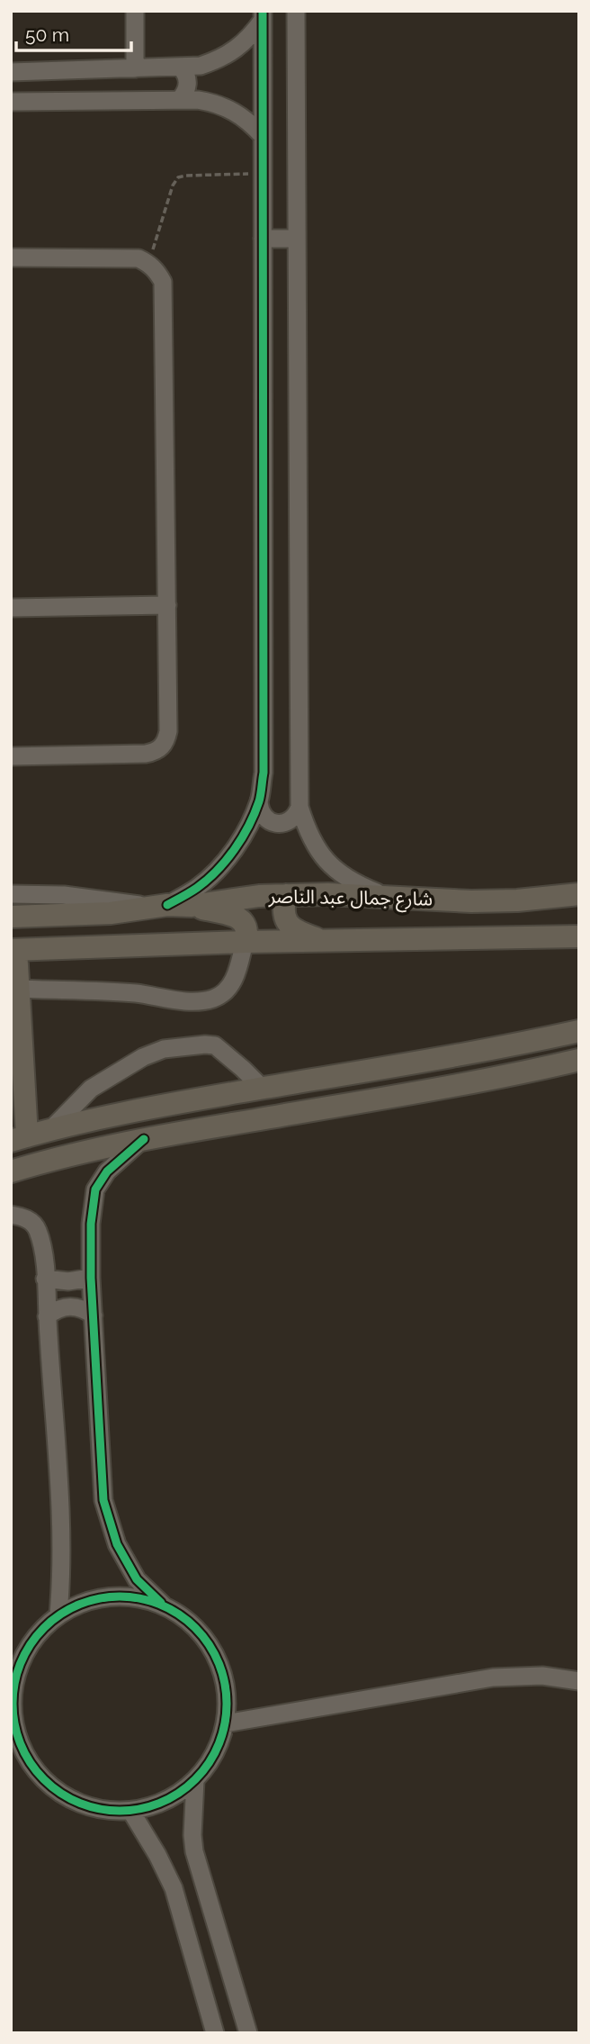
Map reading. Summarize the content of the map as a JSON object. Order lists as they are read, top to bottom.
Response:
{
  "streets": {
    "main road": ["شارع جمال عبد الناصر"]
  },
  "scale_bar": "50 m"
}
